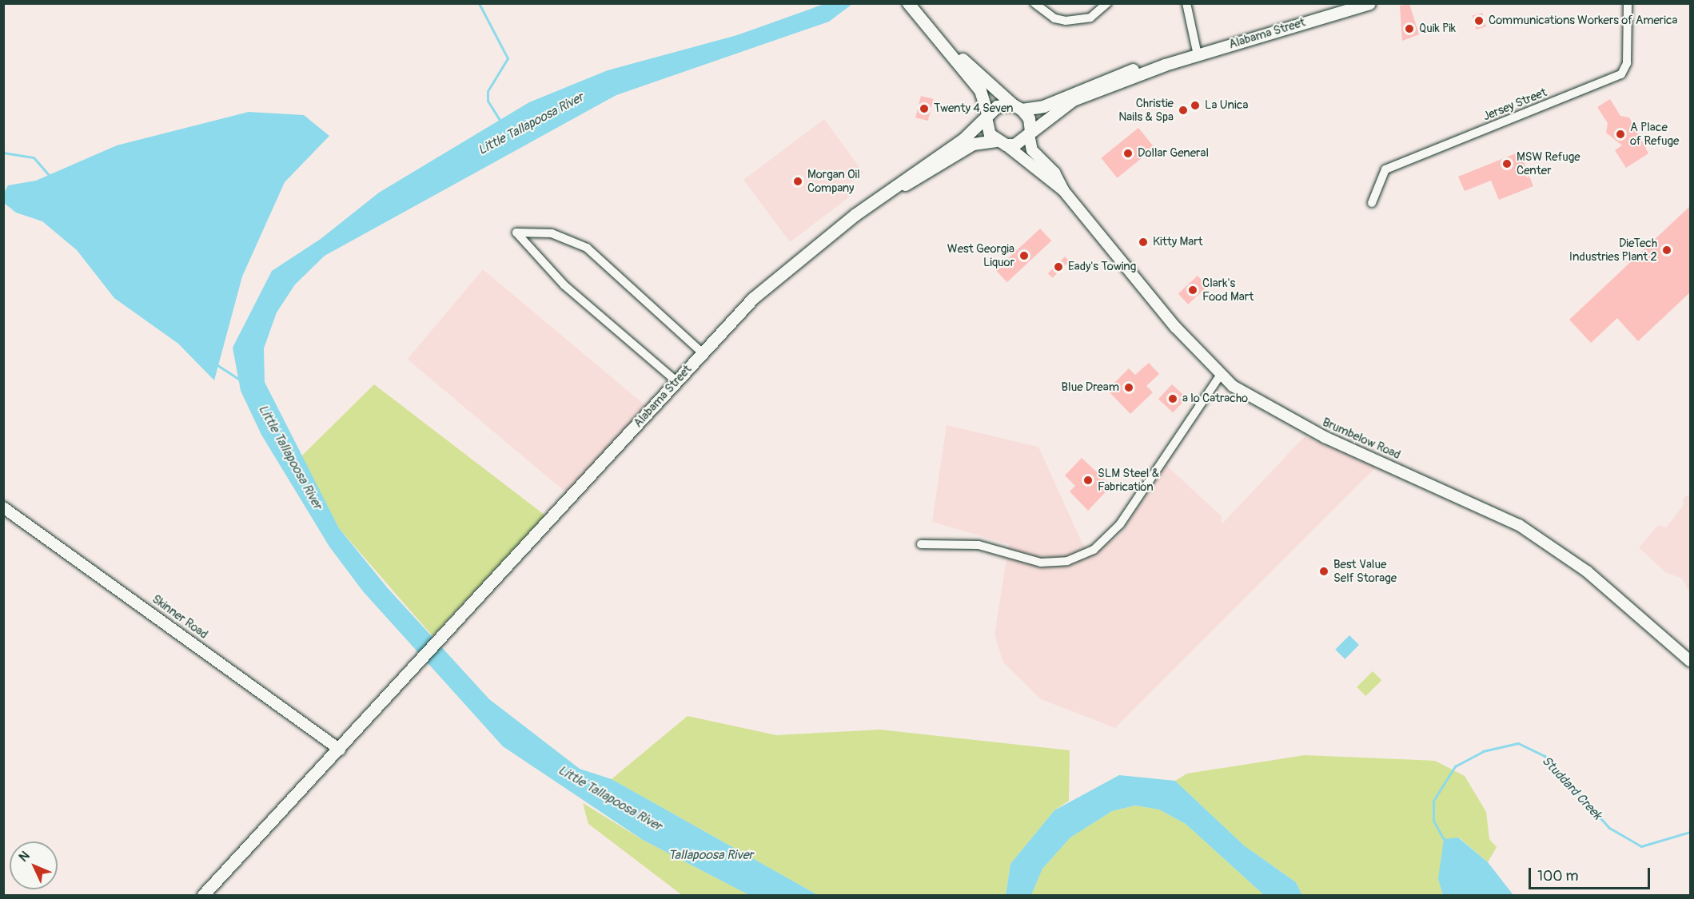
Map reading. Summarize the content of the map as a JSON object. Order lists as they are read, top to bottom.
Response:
{
  "streets": {
    "main road": ["Alabama Street"],
    "street": ["Jersey Street", "Brumbelow Road", "Skinner Road"]
  },
  "crossings": [
    ["Alabama Street", "Brumbelow Road"],
    ["Alabama Street", "Skinner Road"]
  ],
  "water": ["Little Tallapoosa River", "Studdard Creek", "Tallapoosa River"],
  "places": [
    "Communications Workers of America",
    "Quik Pik",
    "La Unica",
    "Twenty 4 Seven",
    "Christie Nails & Spa",
    "A Place of Refuge",
    "Dollar General",
    "MSW Refuge Center",
    "Morgan Oil Company",
    "Kitty Mart",
    "DieTech Industries Plant 2",
    "West Georgia Liquor",
    "Eady's Towing",
    "Clark's Food Mart",
    "Blue Dream",
    "a lo Catracho",
    "SLM Steel & Fabrication",
    "Best Value Self Storage"
  ],
  "scale_bar": "100 m",
  "north": "top left"
}
